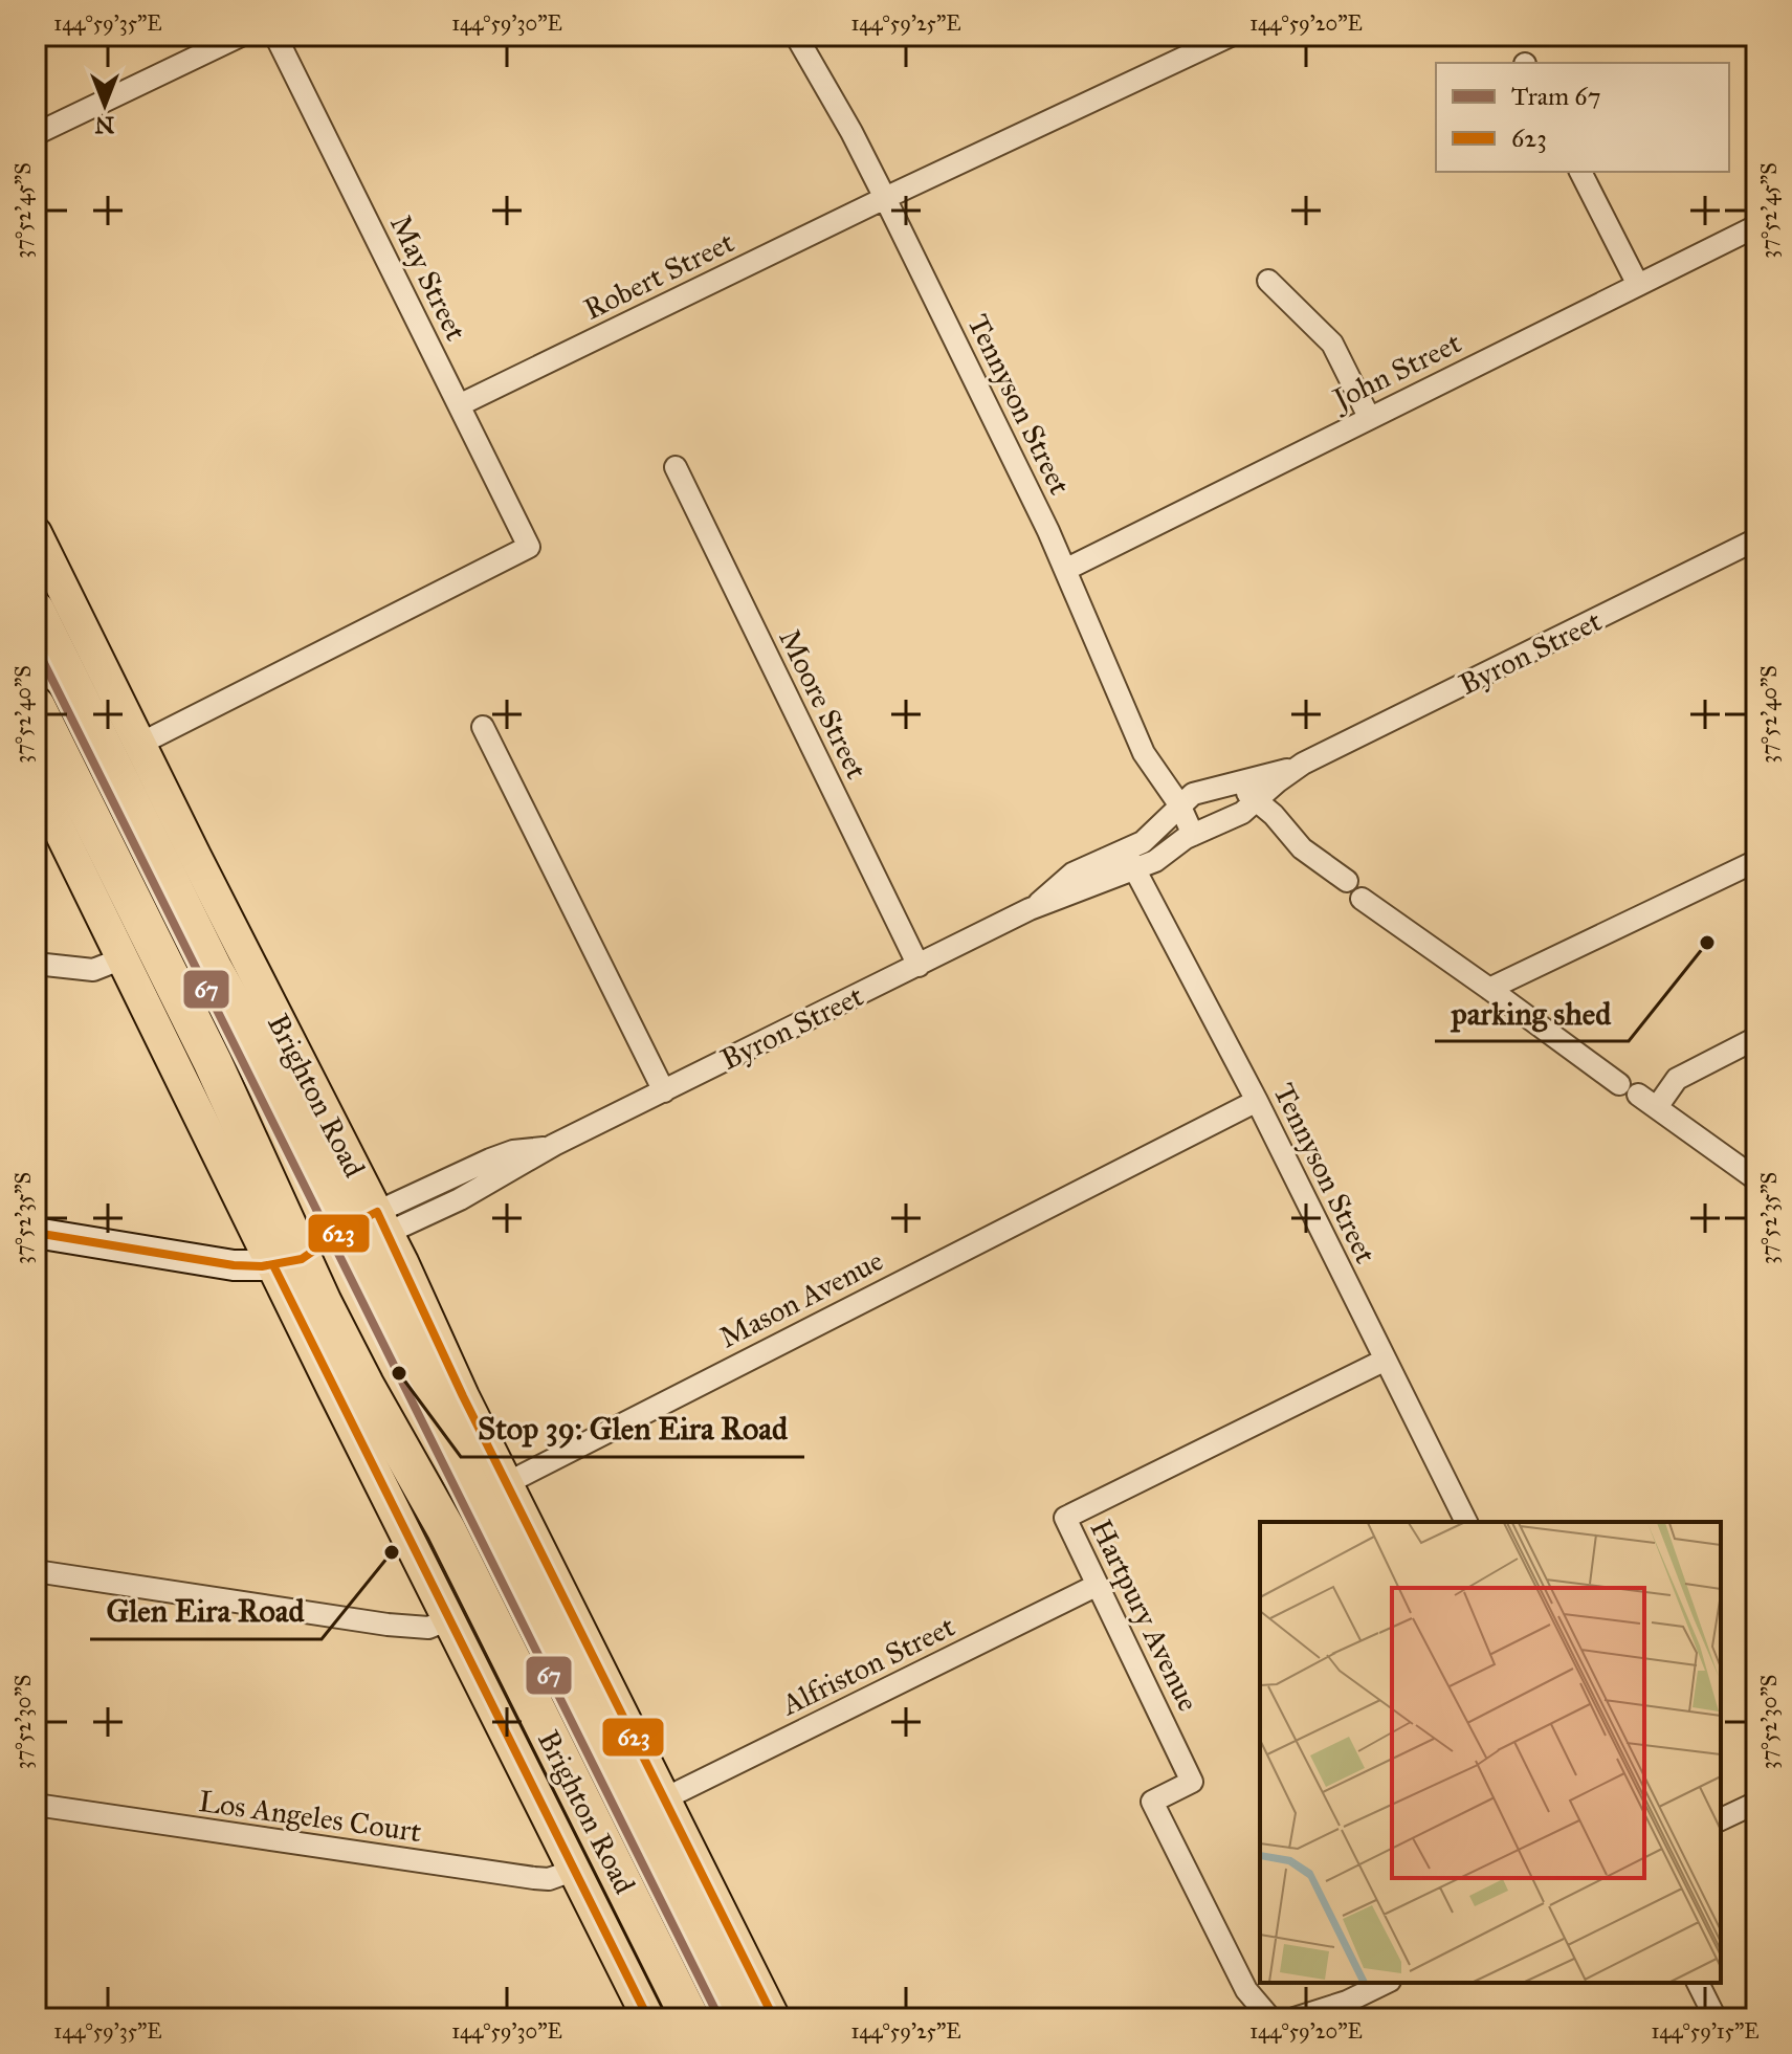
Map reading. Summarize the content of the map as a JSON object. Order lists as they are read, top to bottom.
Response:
{
  "streets": {
    "highway": ["Brighton Road"],
    "street": [
      "Robert Street",
      "May Street",
      "John Street",
      "Tennyson Street",
      "Byron Street",
      "Moore Street",
      "Mason Avenue",
      "Hartpury Avenue",
      "Alfriston Street",
      "Los Angeles Court"
    ]
  },
  "crossings": [
    ["Robert Street", "May Street"],
    ["Robert Street", "Tennyson Street"],
    ["May Street", "Brighton Road"],
    ["John Street", "Tennyson Street"],
    ["Tennyson Street", "Byron Street"],
    ["Tennyson Street", "Mason Avenue"],
    ["Tennyson Street", "Hartpury Avenue"],
    ["Byron Street", "Moore Street"],
    ["Byron Street", "Brighton Road"],
    ["Brighton Road", "Mason Avenue"],
    ["Brighton Road", "Alfriston Street"],
    ["Brighton Road", "Los Angeles Court"],
    ["Hartpury Avenue", "Alfriston Street"]
  ],
  "places": ["parking shed", "Stop 39: Glen Eira Road", "Glen Eira Road"],
  "lines": ["tram line 67", "transit line 623"],
  "legend": ["Tram 67", "623"],
  "north": "bottom",
  "coordinates": [
    "144°59'35\"E",
    "144°59'30\"E",
    "144°59'25\"E",
    "144°59'20\"E",
    "37°52'45\"S",
    "37°52'40\"S",
    "37°52'35\"S",
    "37°52'30\"S",
    "144°59'15\"E"
  ]
}
